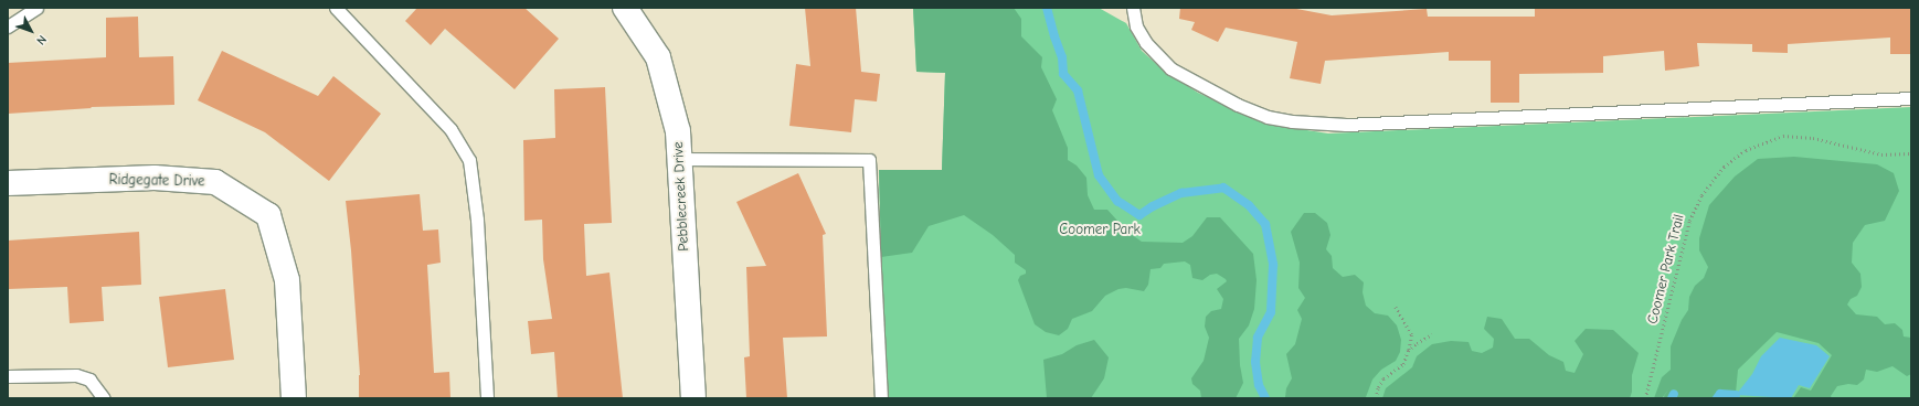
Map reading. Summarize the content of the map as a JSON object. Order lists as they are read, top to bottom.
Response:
{
  "streets": {
    "street": ["Ridgegate Drive", "Pebblecreek Drive"],
    "path": ["Coomer Park Trail"]
  },
  "parks": ["Coomer Park"],
  "north": "bottom right"
}
